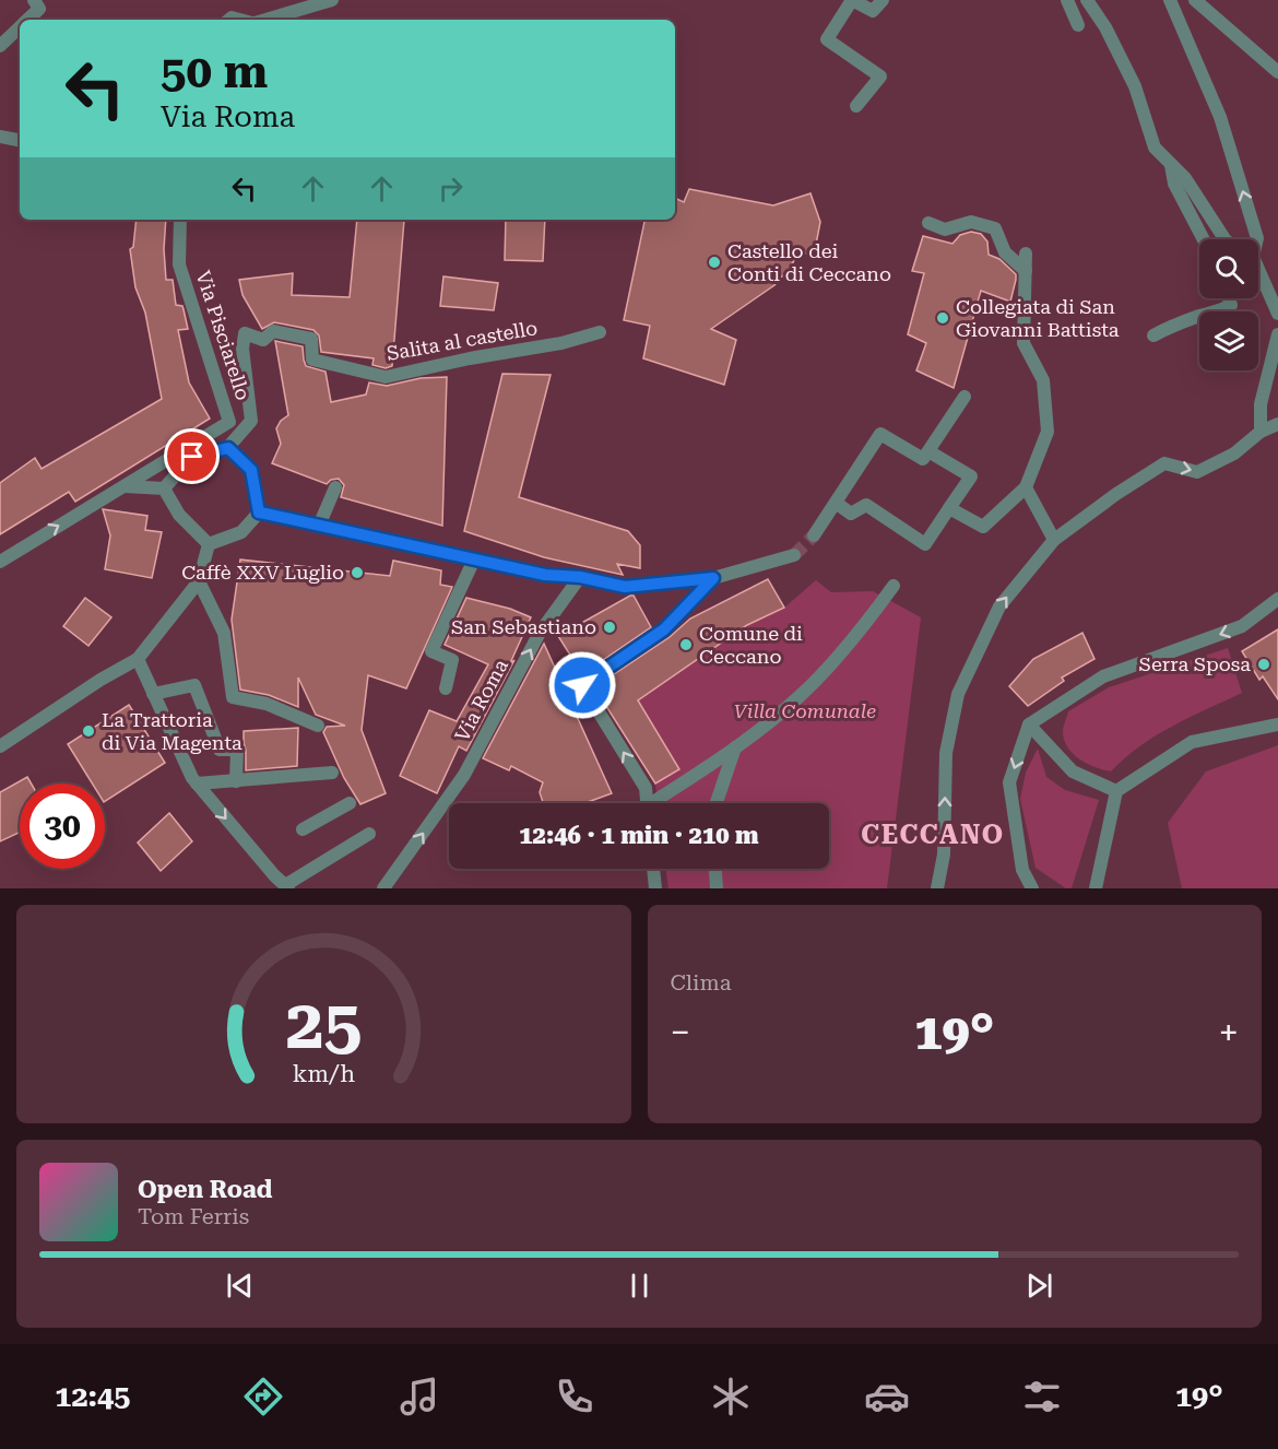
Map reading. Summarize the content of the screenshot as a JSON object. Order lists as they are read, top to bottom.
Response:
{
  "streets": {
    "street": ["Via Pisciarello", "Salita al castello", "Via Roma"]
  },
  "one_way": ["Via Roma"],
  "districts": ["CECCANO"],
  "parks": ["Villa Comunale"],
  "places": [
    "Castello dei Conti di Ceccano",
    "Collegiata di San Giovanni Battista",
    "Caffè XXV Luglio",
    "San Sebastiano",
    "Comune di Ceccano",
    "Serra Sposa",
    "La Trattoria di Via Magenta"
  ],
  "page": {
    "turn": ["50 m", "Via Roma"],
    "limit": "30",
    "trip": "12:46 · 1 min · 210 m",
    "tile": "Clima",
    "heat": ["−", "19°", "+"],
    "song": ["Open Road", "Tom Ferris"],
    "tabs": ["12:45", "19°"],
    "gauge": ["25", "km/h"]
  }
}
